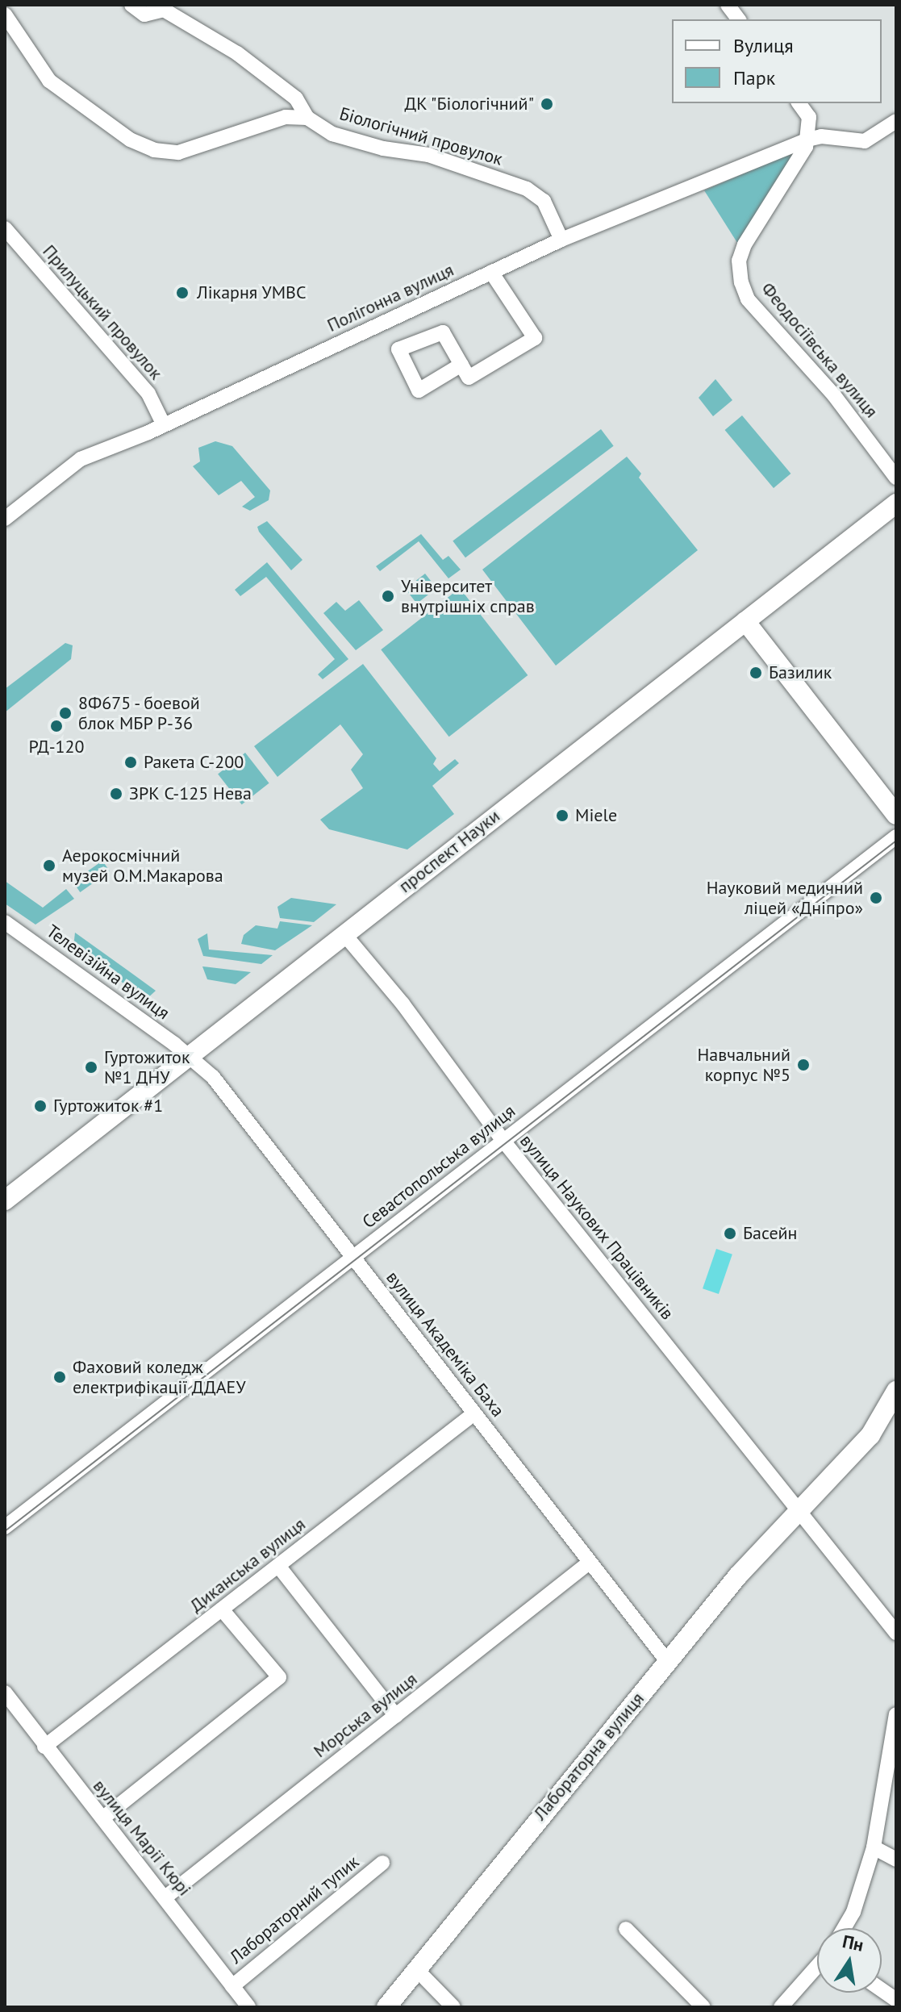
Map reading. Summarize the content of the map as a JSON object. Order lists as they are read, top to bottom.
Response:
{
  "streets": {
    "main road": ["проспект Науки", "Лабораторна вулиця"],
    "street": [
      "Біологічний провулок",
      "Полігонна вулиця",
      "Прилуцький провулок",
      "Феодосіївська вулиця",
      "Телевізійна вулиця",
      "Севастопольська вулиця",
      "вулиця Наукових Працівників",
      "вулиця Академіка Баха",
      "Диканська вулиця",
      "Морська вулиця",
      "вулиця Марії Кюрі",
      "Лабораторний тупик"
    ]
  },
  "crossings": [
    ["Біологічний провулок", "Полігонна вулиця"],
    ["Полігонна вулиця", "Прилуцький провулок"],
    ["Полігонна вулиця", "Феодосіївська вулиця"],
    ["проспект Науки", "Телевізійна вулиця"],
    ["проспект Науки", "вулиця Наукових Працівників"],
    ["проспект Науки", "вулиця Академіка Баха"],
    ["Телевізійна вулиця", "вулиця Академіка Баха"],
    ["Севастопольська вулиця", "вулиця Наукових Працівників"],
    ["Севастопольська вулиця", "вулиця Академіка Баха"],
    ["вулиця Наукових Працівників", "Лабораторна вулиця"],
    ["вулиця Академіка Баха", "Диканська вулиця"],
    ["вулиця Академіка Баха", "Морська вулиця"],
    ["вулиця Академіка Баха", "Лабораторна вулиця"],
    ["Диканська вулиця", "вулиця Марії Кюрі"],
    ["Морська вулиця", "вулиця Марії Кюрі"],
    ["вулиця Марії Кюрі", "Лабораторний тупик"]
  ],
  "places": [
    "ДК \"Біологічний\"",
    "Лікарня УМВС",
    "Університет внутрішніх справ",
    "Базилик",
    "8Ф675 - боевой блок МБР Р-36",
    "РД-120",
    "Ракета С-200",
    "ЗРК С-125 Нева",
    "Miele",
    "Аерокосмічний музей О.М.Макарова",
    "Науковий медичний ліцей «Дніпро»",
    "Навчальний корпус №5",
    "Гуртожиток №1 ДНУ",
    "Гуртожиток #1",
    "Басейн",
    "Фаховий коледж електрифікації ДДАЕУ"
  ],
  "legend": ["Вулиця", "Парк"],
  "north": "top"
}
